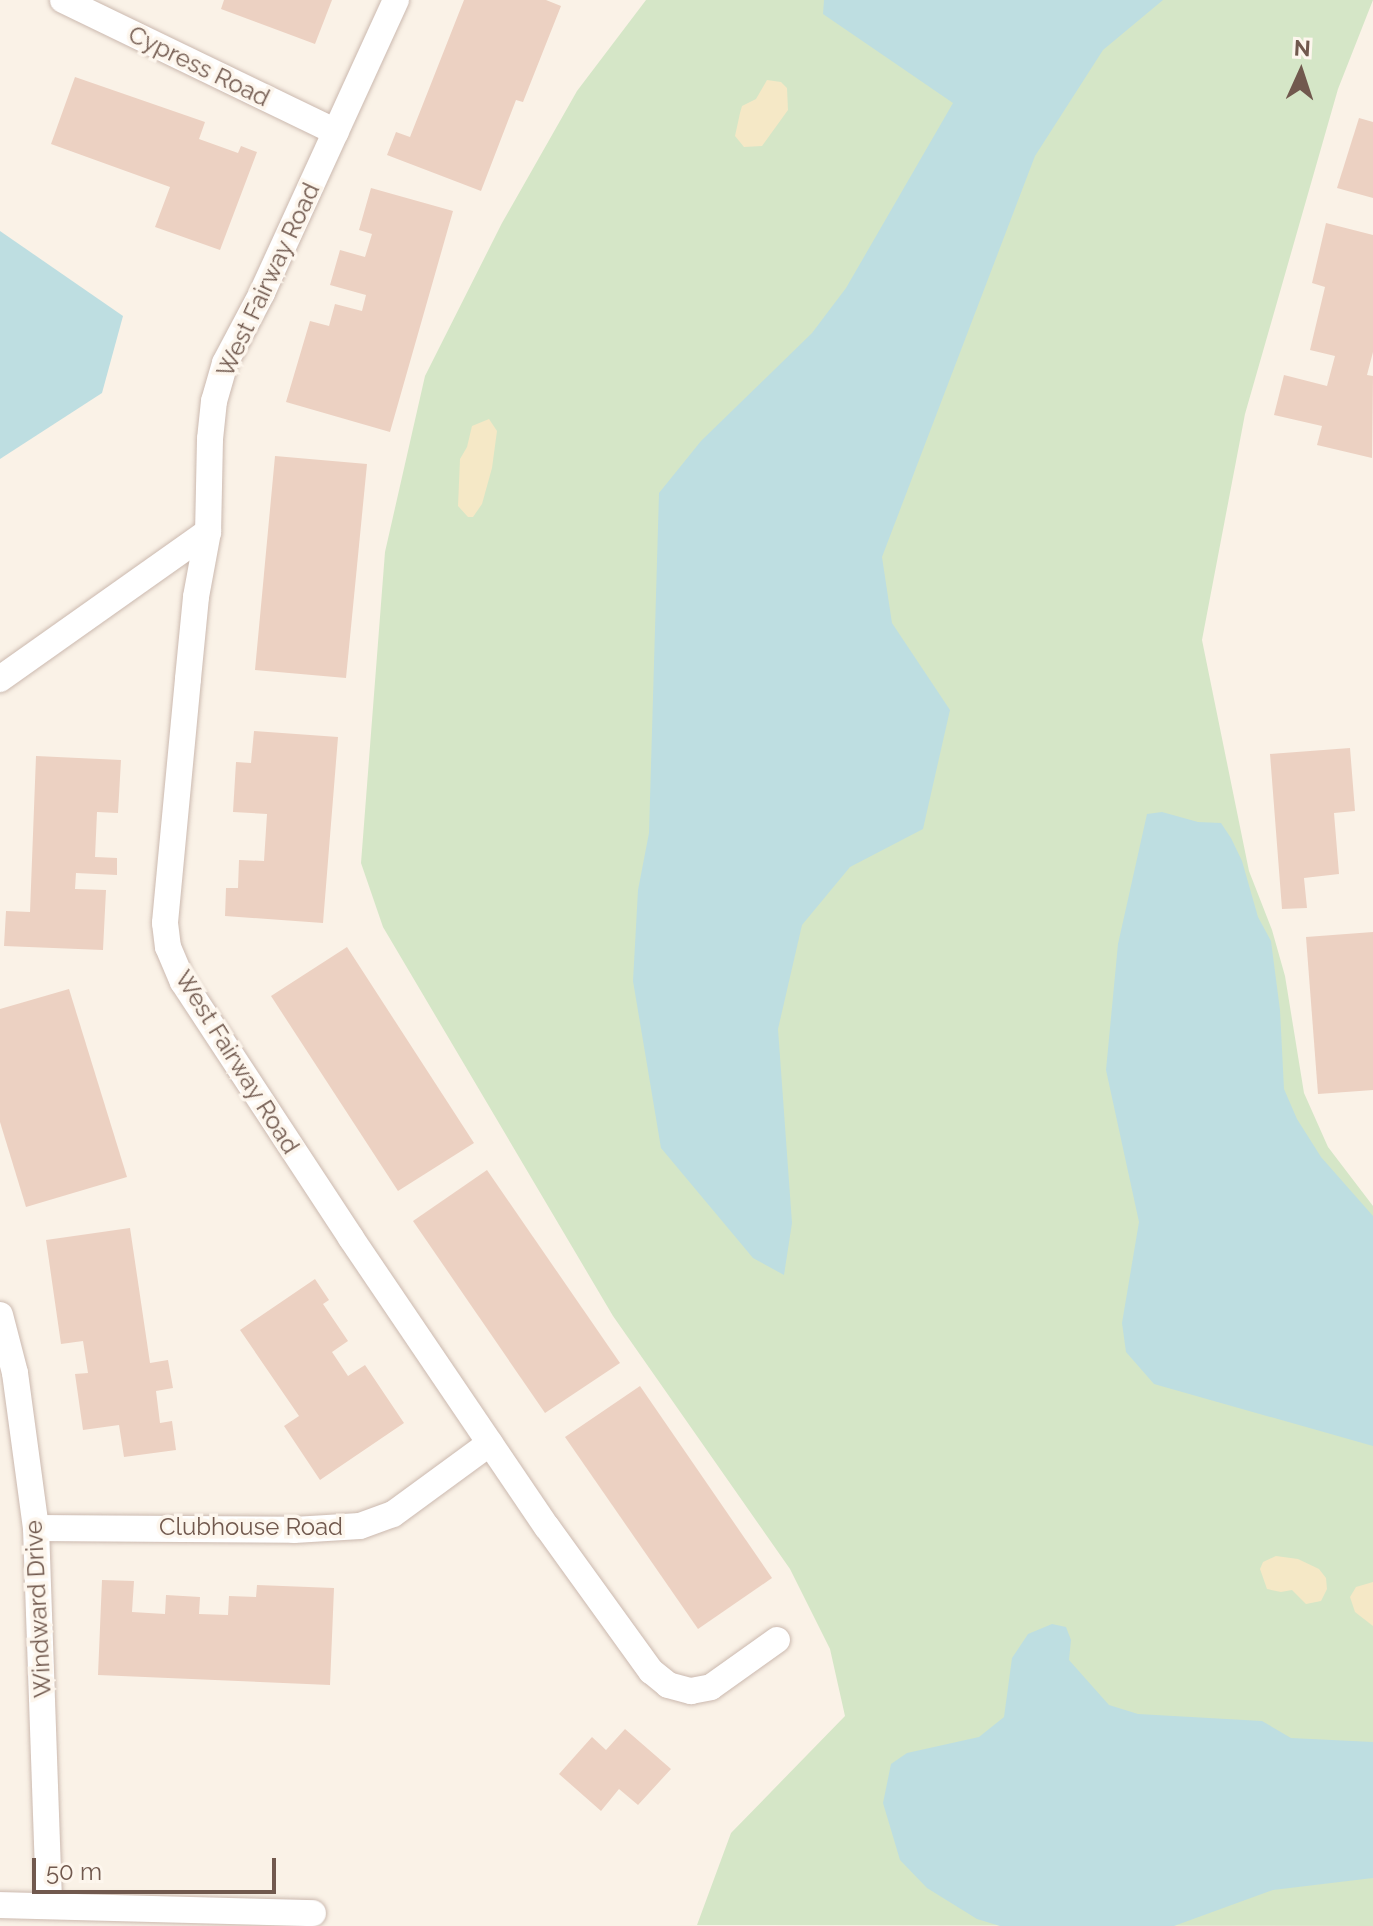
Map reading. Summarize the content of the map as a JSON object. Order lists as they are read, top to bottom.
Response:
{
  "streets": {
    "street": [
      "Cypress Road",
      "West Fairway Road",
      "Clubhouse Road",
      "Windward Drive"
    ]
  },
  "crossings": [
    ["Cypress Road", "West Fairway Road"],
    ["West Fairway Road", "Clubhouse Road"],
    ["Clubhouse Road", "Windward Drive"]
  ],
  "scale_bar": "50 m",
  "north": "top"
}
